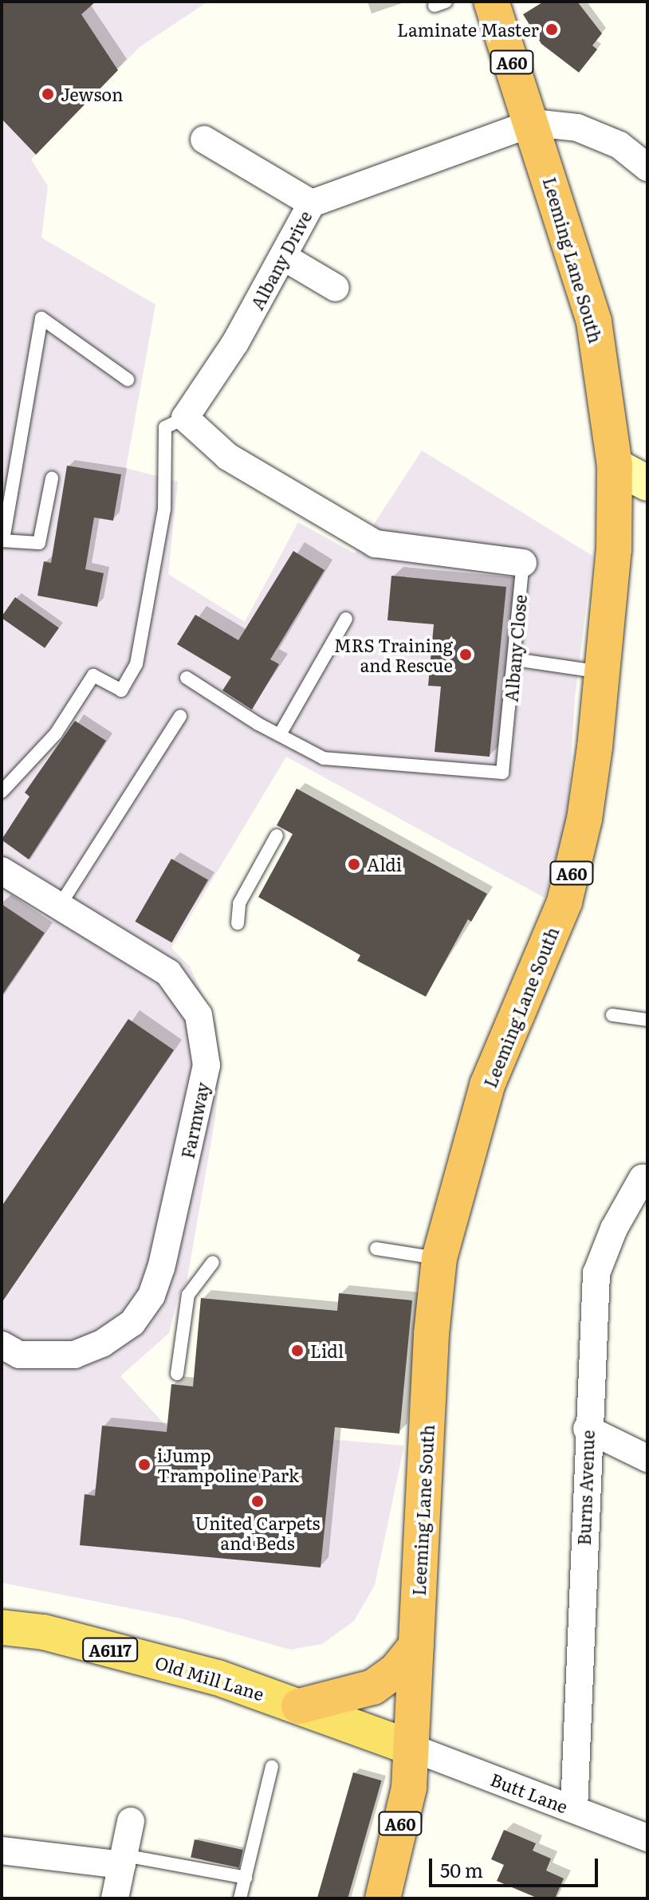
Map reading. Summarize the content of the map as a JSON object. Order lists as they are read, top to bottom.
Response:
{
  "streets": {
    "highway": ["A60", "Leeming Lane South"],
    "main road": ["A6117", "Old Mill Lane"],
    "street": [
      "Albany Drive",
      "Albany Close",
      "Farmway",
      "Burns Avenue",
      "Butt Lane"
    ]
  },
  "crossings": [
    ["A60", "Albany Drive"],
    ["A60", "Leeming Lane South"],
    ["Albany Drive", "Leeming Lane South"],
    ["Albany Drive", "Albany Close"],
    ["Leeming Lane South", "Old Mill Lane"],
    ["Leeming Lane South", "Butt Lane"],
    ["Burns Avenue", "Butt Lane"],
    ["Old Mill Lane", "Butt Lane"]
  ],
  "places": [
    "Laminate Master",
    "Jewson",
    "MRS Training and Rescue",
    "Aldi",
    "Lidl",
    "iJump Trampoline Park",
    "United Carpets and Beds"
  ],
  "scale_bar": "50 m"
}
